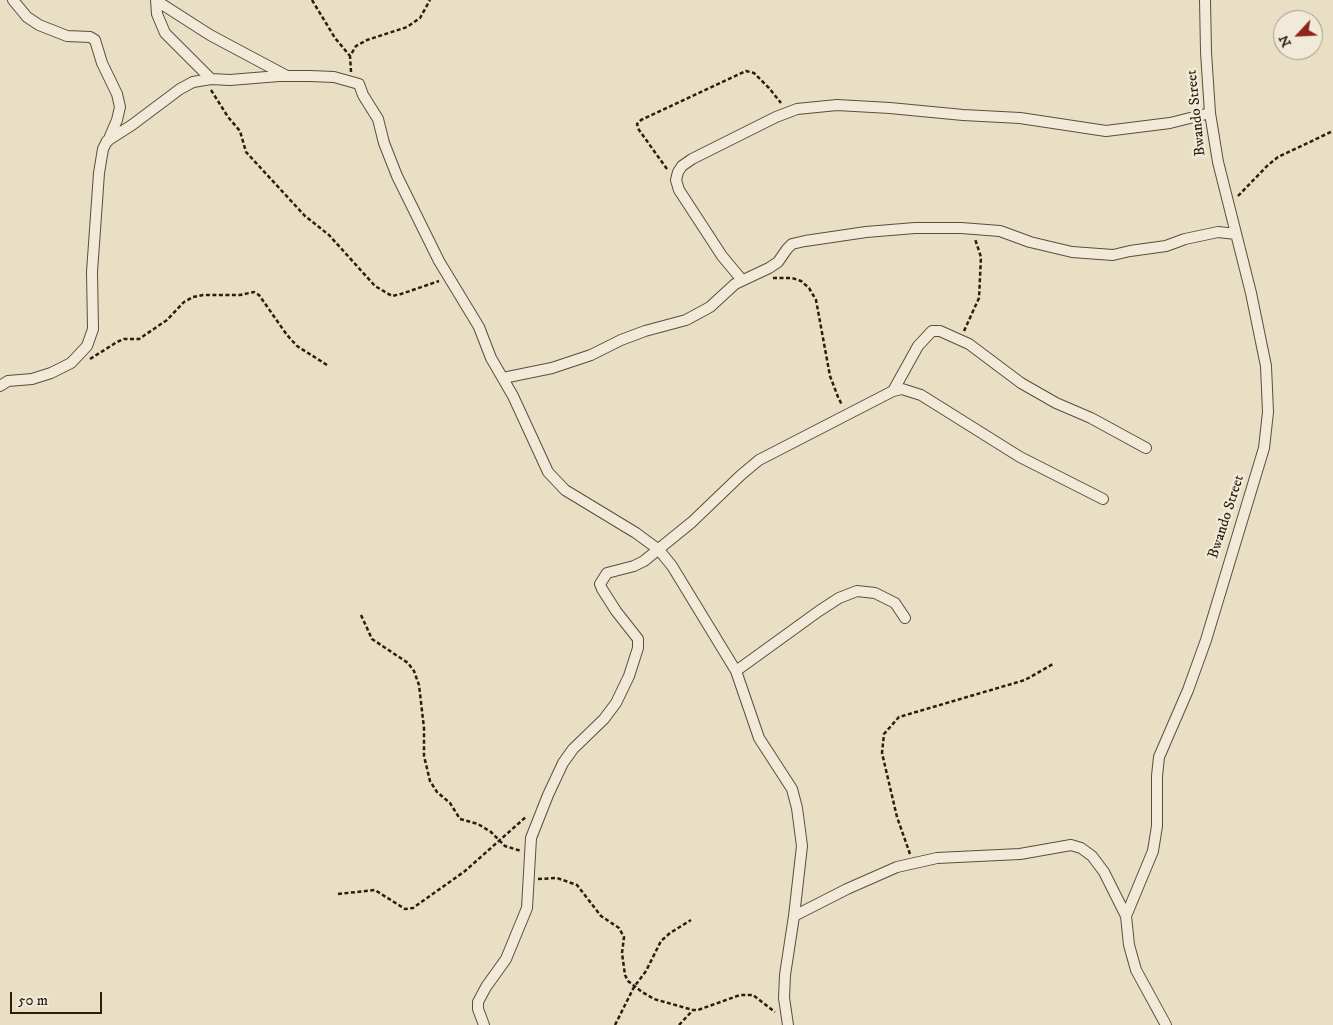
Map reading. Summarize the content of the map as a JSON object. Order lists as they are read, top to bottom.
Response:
{
  "streets": {
    "street": ["Bwando Street"]
  },
  "scale_bar": "50 m",
  "north": "bottom left"
}
